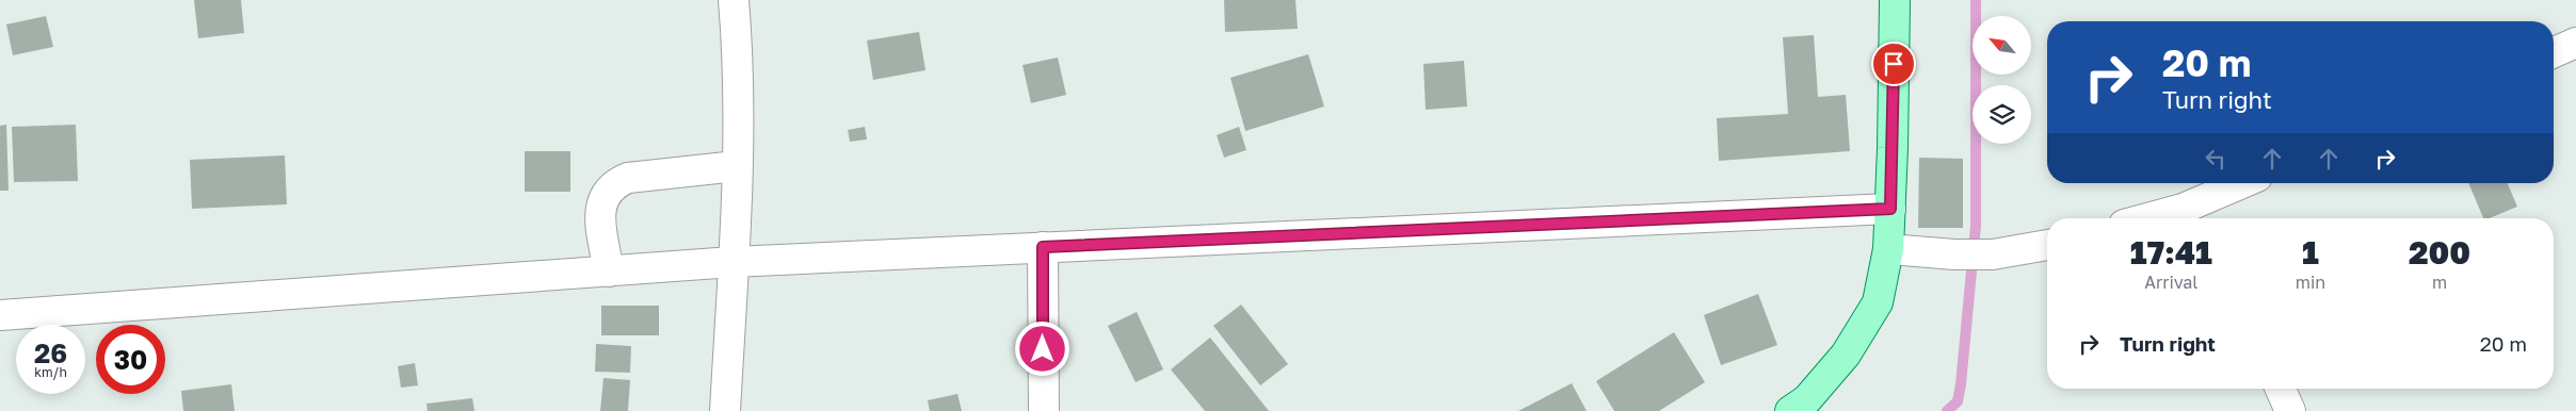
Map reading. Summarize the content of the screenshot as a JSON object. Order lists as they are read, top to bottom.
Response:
{
  "north": "top left",
  "page": {
    "turn": ["20 m", "Turn right"],
    "eta": [
      "17:41",
      "Arrival",
      "1",
      "min",
      "200",
      "m"
    ],
    "list": [
      {
        "name": "Turn right",
        "value": "20 m"
      }
    ],
    "speed": "26 km/h",
    "limit": "30"
  }
}
